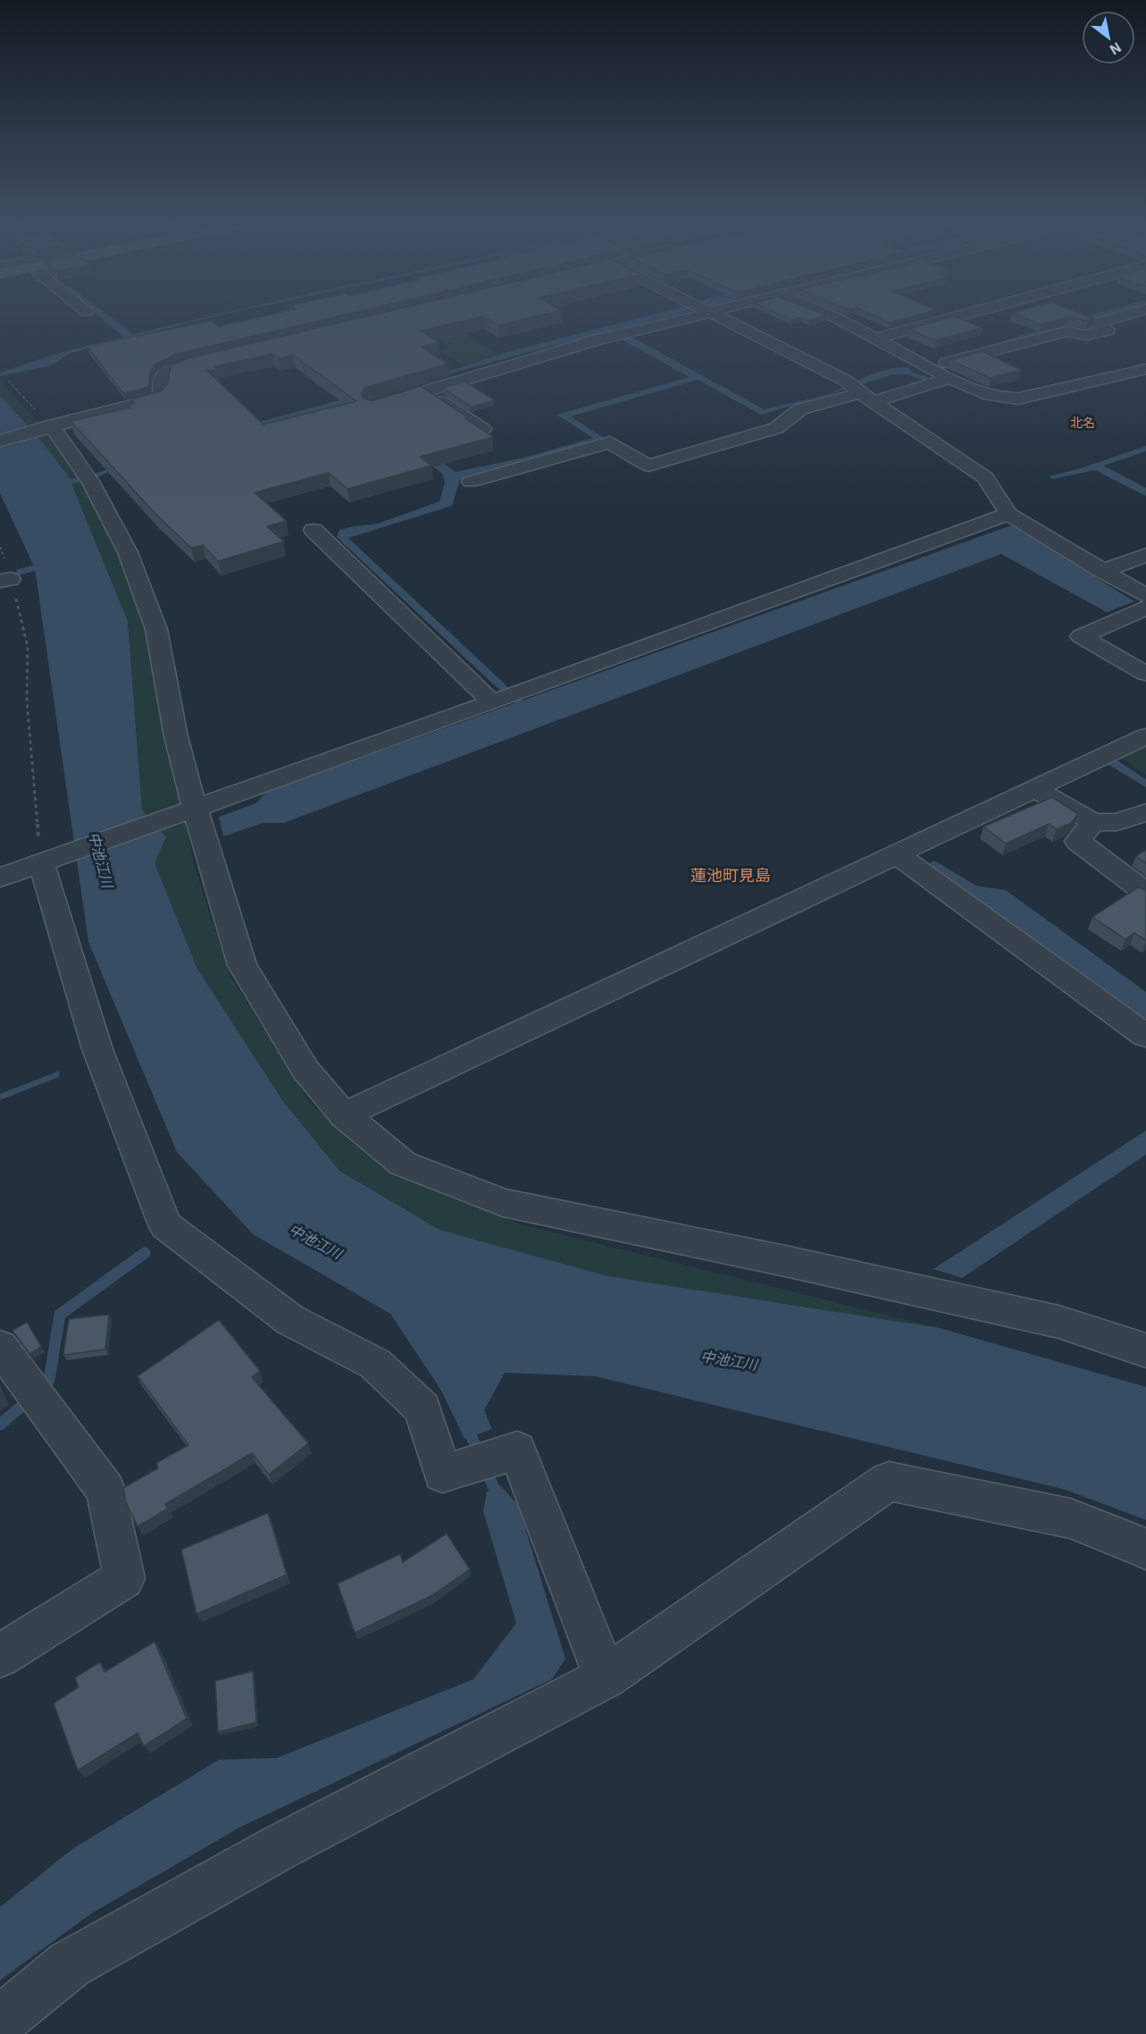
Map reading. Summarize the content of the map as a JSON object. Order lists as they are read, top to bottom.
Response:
{
  "districts": ["北名", "蓮池町見島"],
  "water": ["中池江川"],
  "north": "bottom right"
}
